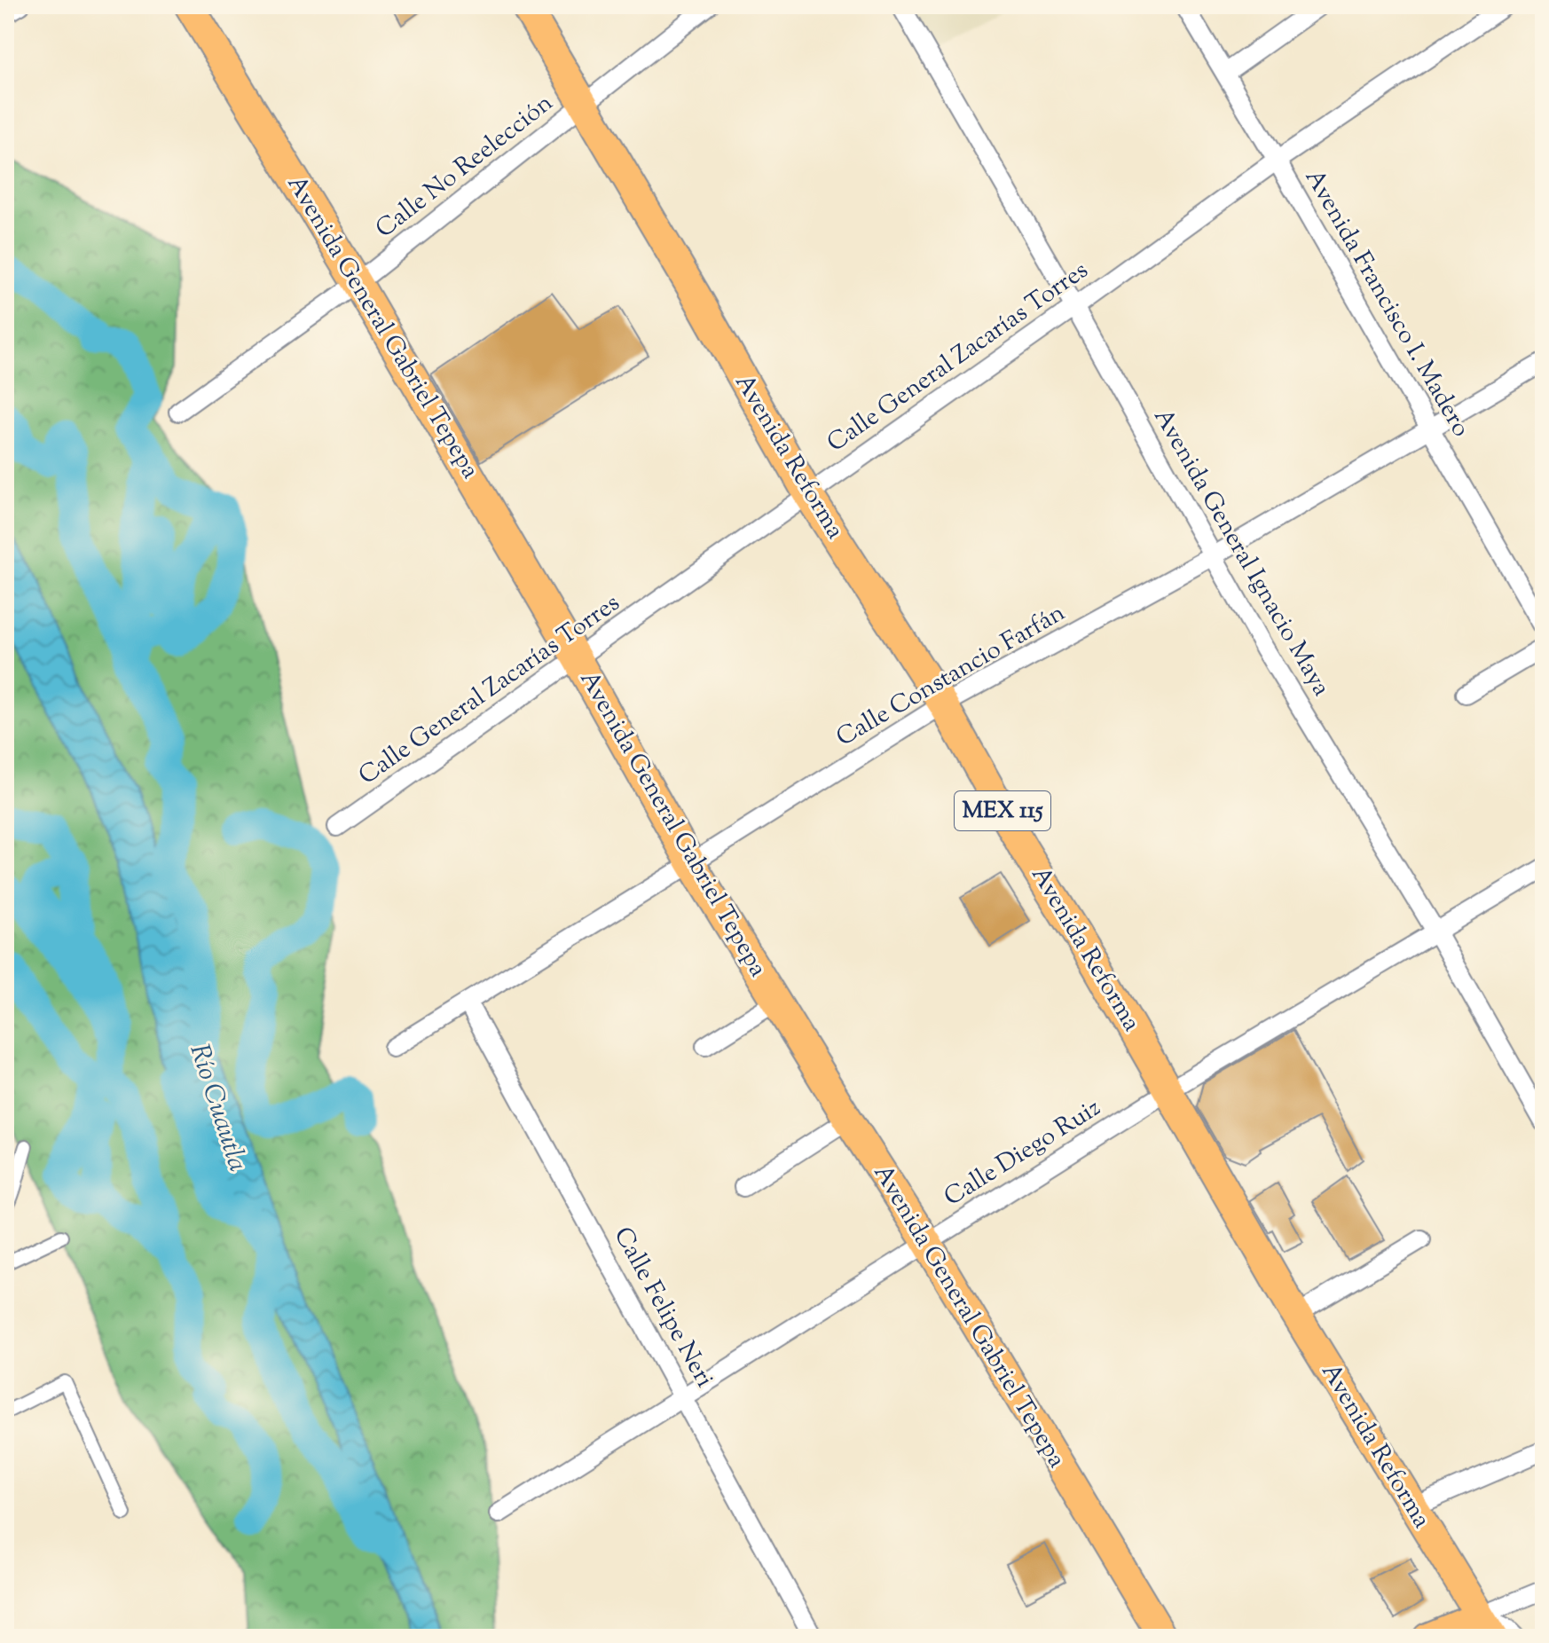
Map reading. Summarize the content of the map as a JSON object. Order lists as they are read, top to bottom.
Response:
{
  "streets": {
    "main road": ["Avenida General Gabriel Tepepa", "Avenida Reforma", "MEX 115"],
    "street": [
      "Calle No Reelección",
      "Avenida Francisco I. Madero",
      "Calle General Zacarías Torres",
      "Avenida General Ignacio Maya",
      "Calle Constancio Farfán",
      "Calle Diego Ruiz",
      "Calle Felipe Neri"
    ]
  },
  "crossings": [
    ["Calle No Reelección", "Avenida General Gabriel Tepepa"],
    ["Calle No Reelección", "Avenida Reforma"],
    ["Avenida Francisco I. Madero", "Calle General Zacarías Torres"],
    ["Avenida Francisco I. Madero", "Calle Constancio Farfán"],
    ["Avenida General Gabriel Tepepa", "Calle General Zacarías Torres"],
    ["Avenida General Gabriel Tepepa", "Calle Constancio Farfán"],
    ["Avenida General Gabriel Tepepa", "Calle Diego Ruiz"],
    ["Calle General Zacarías Torres", "Avenida Reforma"],
    ["Calle General Zacarías Torres", "Avenida General Ignacio Maya"],
    ["Avenida Reforma", "Calle Constancio Farfán"],
    ["Avenida Reforma", "Calle Diego Ruiz"],
    ["Avenida General Ignacio Maya", "Calle Constancio Farfán"],
    ["Avenida General Ignacio Maya", "Calle Diego Ruiz"],
    ["Calle Constancio Farfán", "Calle Felipe Neri"],
    ["Calle Diego Ruiz", "Calle Felipe Neri"]
  ],
  "water": ["Río Cuautla"]
}
